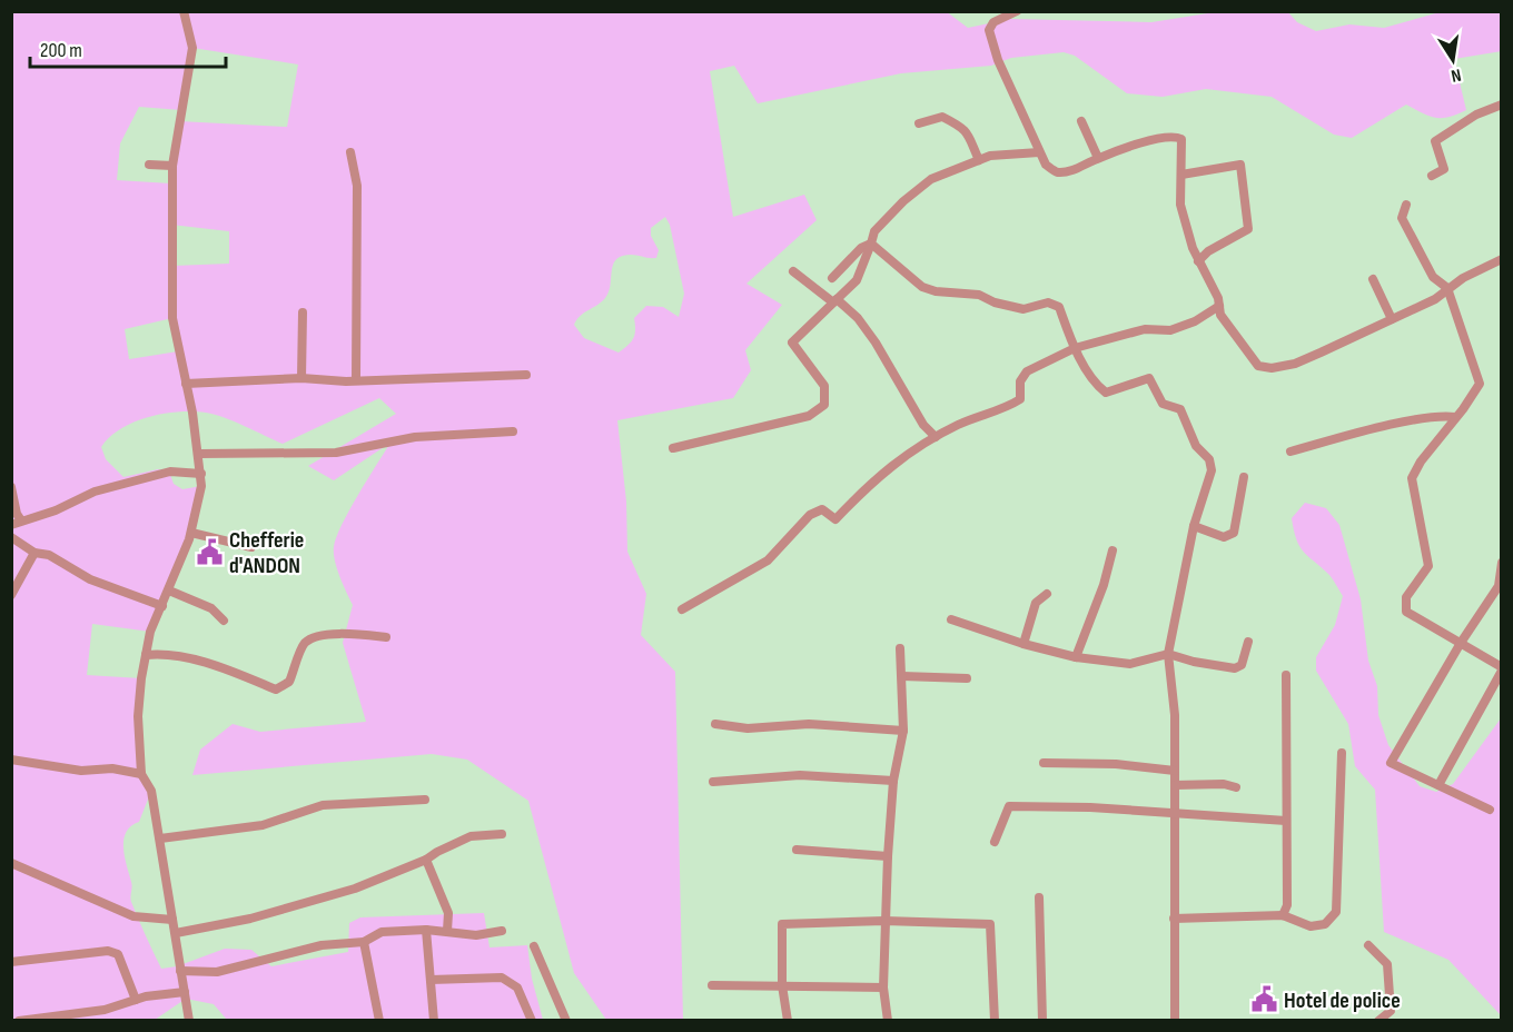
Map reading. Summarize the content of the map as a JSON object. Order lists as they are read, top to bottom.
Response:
{
  "places": {
    "public building": ["Chefferie d'ANDON", "Hotel de police"]
  },
  "scale_bar": "200 m",
  "north": "bottom"
}
